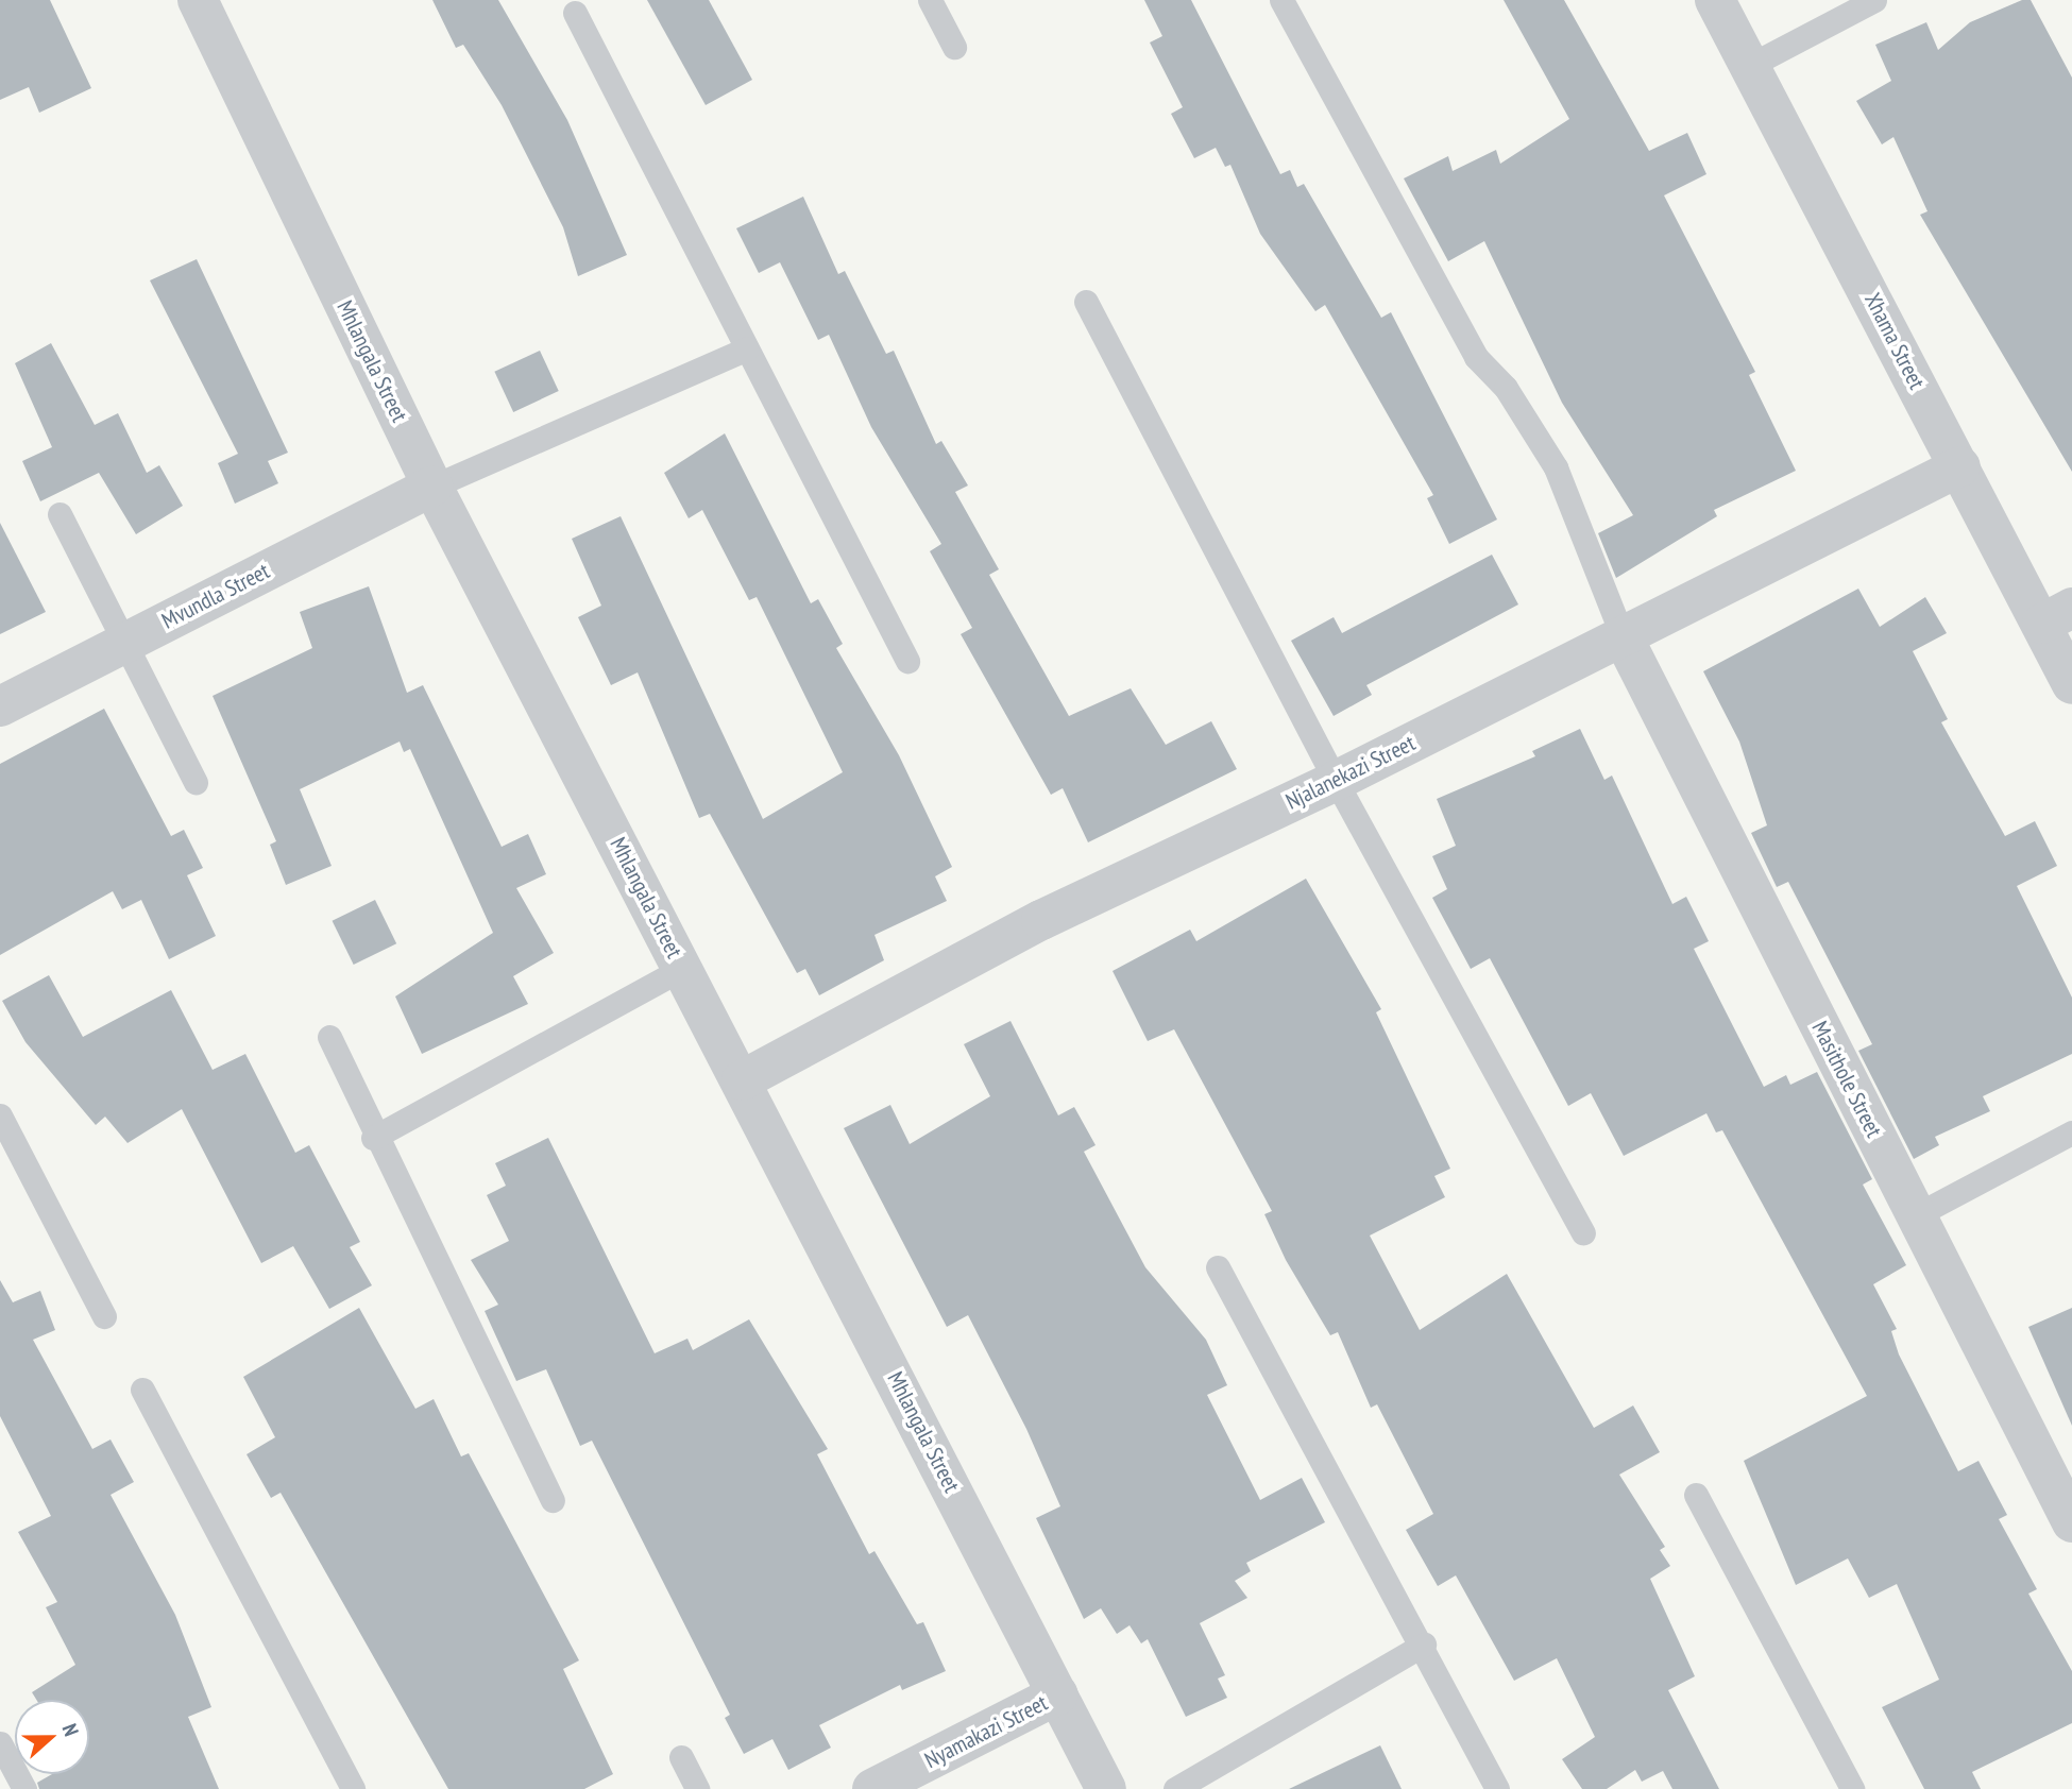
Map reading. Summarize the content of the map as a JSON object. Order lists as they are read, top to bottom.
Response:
{
  "streets": {
    "street": [
      "Xhama Street",
      "Mhlangala Street",
      "Mvundla Street",
      "Njalanekazi Street",
      "Masithole Street",
      "Nyamakazi Street"
    ]
  },
  "crossings": [
    ["Xhama Street", "Njalanekazi Street"],
    ["Mhlangala Street", "Mvundla Street"],
    ["Mhlangala Street", "Njalanekazi Street"],
    ["Mhlangala Street", "Nyamakazi Street"],
    ["Njalanekazi Street", "Masithole Street"]
  ],
  "north": "right"
}
